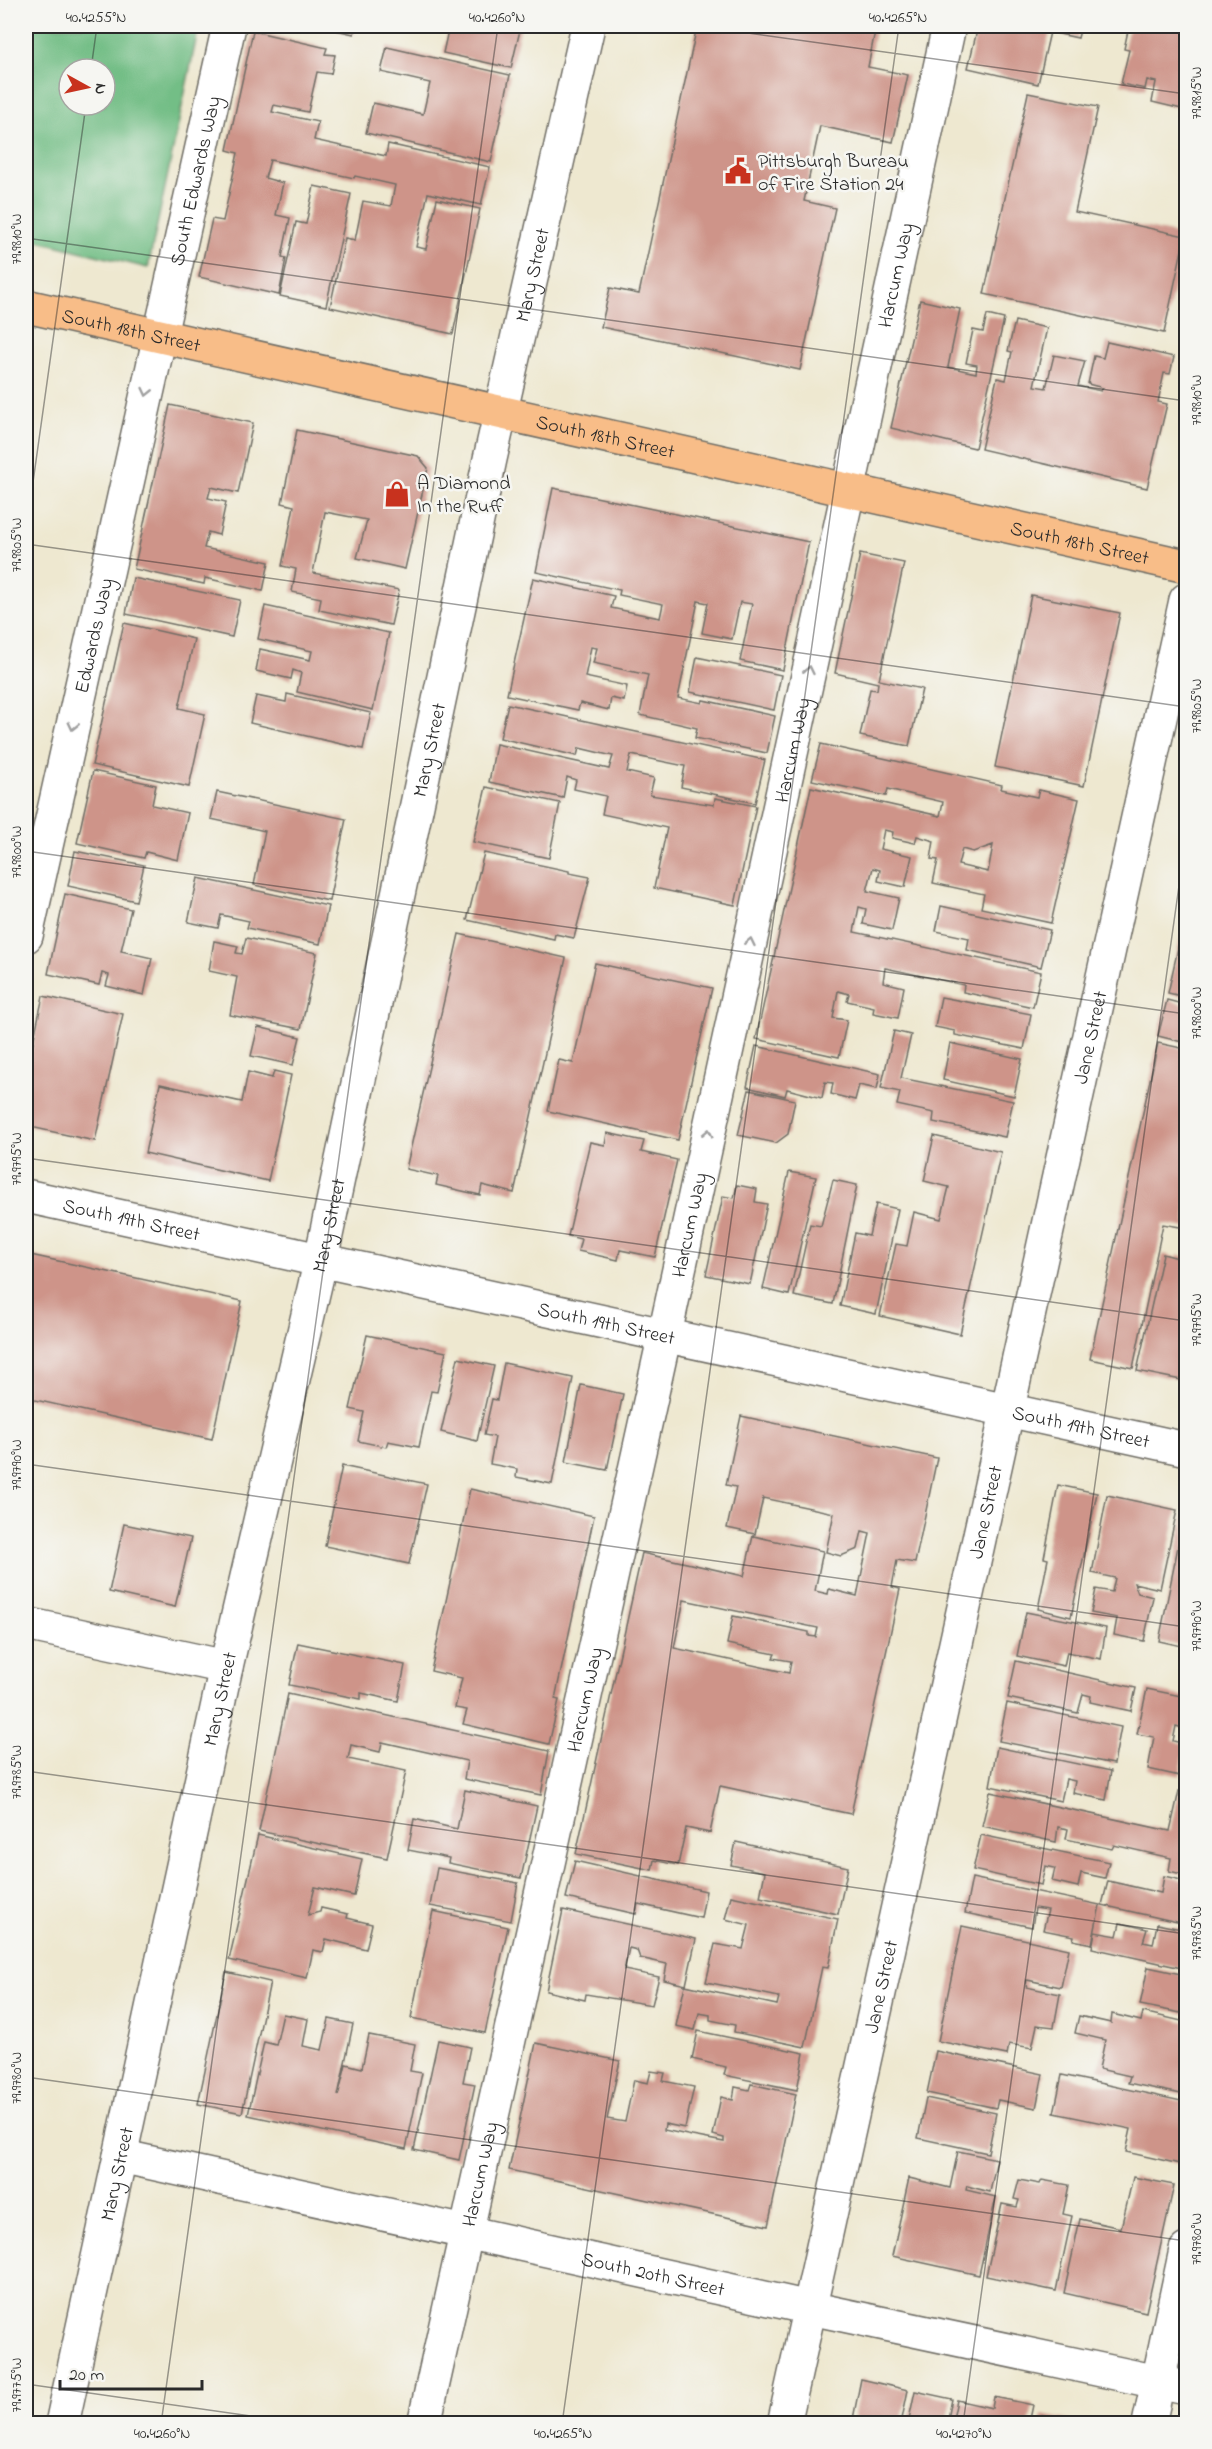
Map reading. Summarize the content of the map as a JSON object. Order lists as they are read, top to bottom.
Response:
{
  "streets": {
    "main road": ["South 18th Street"],
    "street": [
      "South Edwards Way",
      "Mary Street",
      "Harcum Way",
      "Edwards Way",
      "Jane Street",
      "South 19th Street",
      "South 20th Street"
    ]
  },
  "crossings": [
    ["South Edwards Way", "South 18th Street"],
    ["South Edwards Way", "Edwards Way"],
    ["Mary Street", "South 18th Street"],
    ["Mary Street", "South 19th Street"],
    ["Mary Street", "South 20th Street"],
    ["Harcum Way", "South 18th Street"],
    ["Harcum Way", "South 19th Street"],
    ["Harcum Way", "South 20th Street"],
    ["South 18th Street", "Edwards Way"],
    ["Jane Street", "South 19th Street"],
    ["Jane Street", "South 20th Street"]
  ],
  "one_way": ["Harcum Way", "Edwards Way"],
  "places": {
    "public building": ["Pittsburgh Bureau of Fire Station 24"],
    "shop": ["A Diamond In the Ruff"]
  },
  "scale_bar": "20 m",
  "north": "right",
  "coordinates": [
    "40.4255°N",
    "40.4260°N",
    "40.4265°N",
    "79.9815°W",
    "79.9810°W",
    "79.9805°W",
    "79.9800°W",
    "79.9795°W",
    "79.9790°W",
    "79.9785°W",
    "79.9780°W",
    "79.9775°W",
    "40.4270°N"
  ]
}
